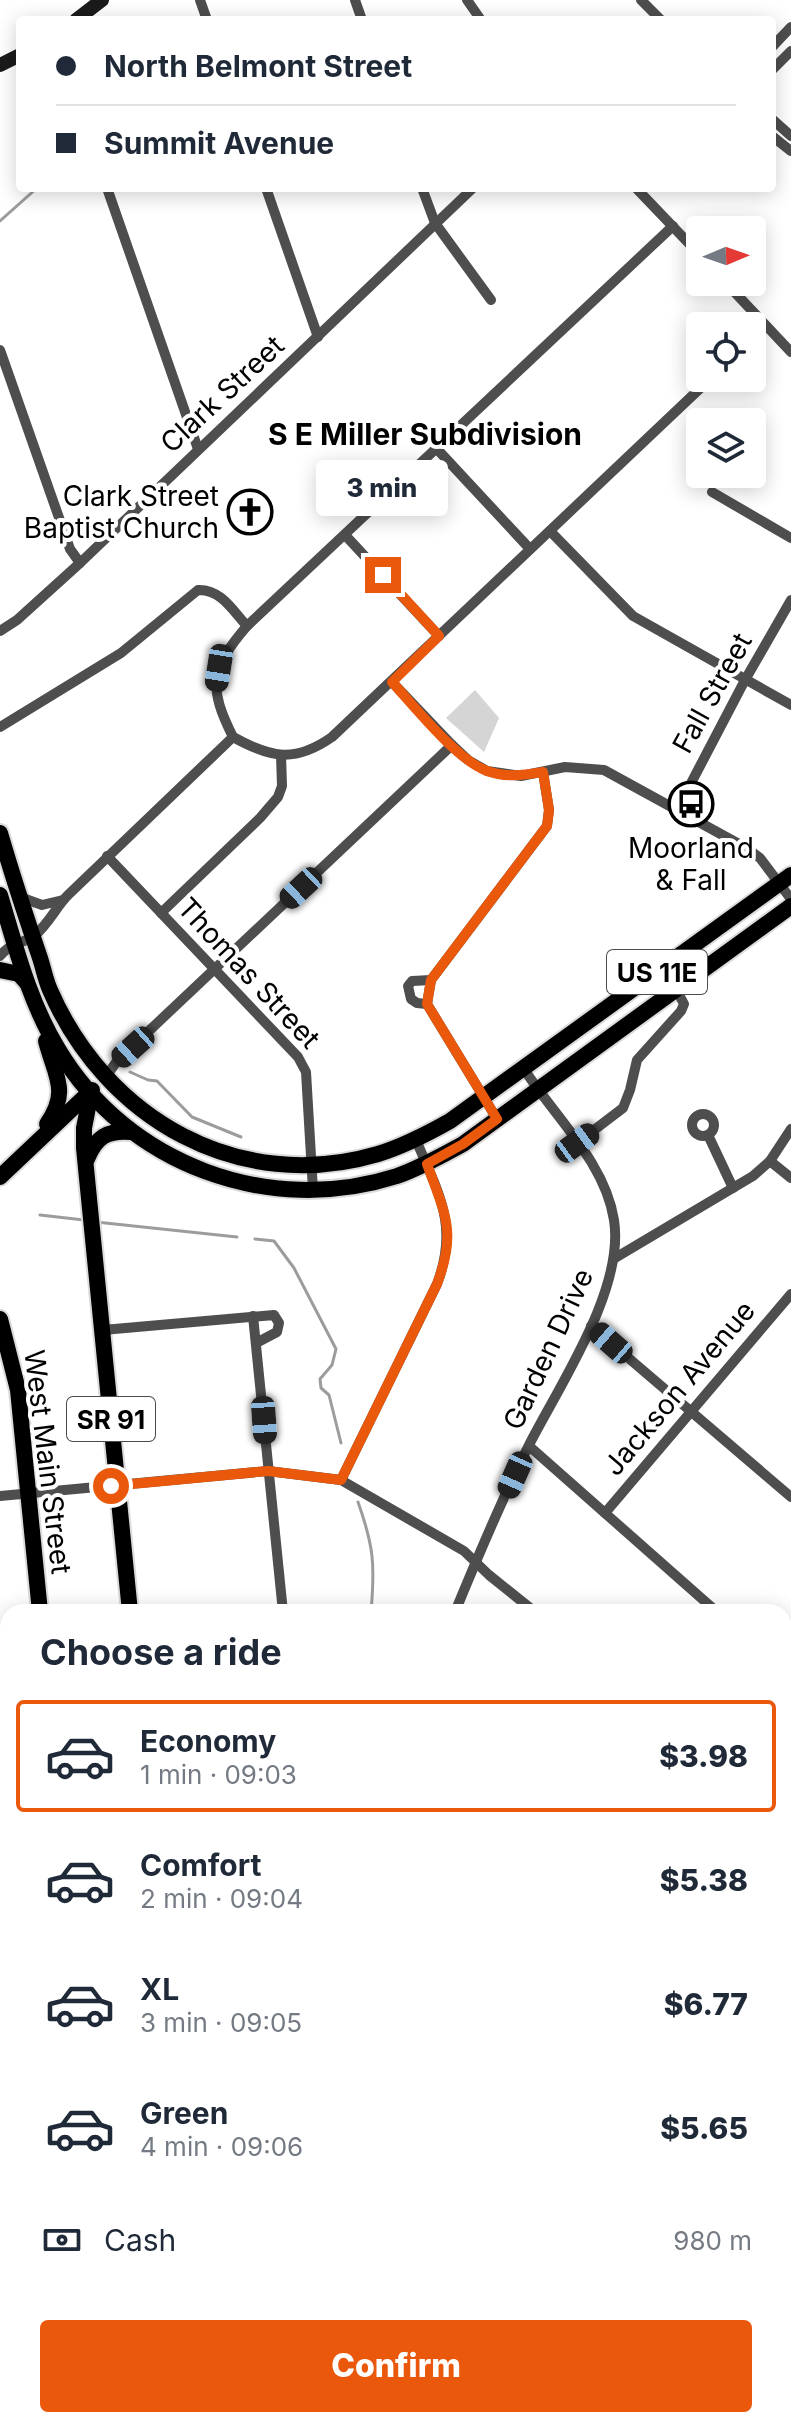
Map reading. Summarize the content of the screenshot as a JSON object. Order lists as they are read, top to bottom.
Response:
{
  "streets": {
    "main road": ["US 11E", "SR 91", "West Main Street"],
    "street": [
      "Clark Street",
      "Fall Street",
      "Thomas Street",
      "Garden Drive",
      "Jackson Avenue"
    ]
  },
  "crossings": [
    ["US 11E", "Thomas Street"],
    ["US 11E", "Garden Drive"],
    ["US 11E", "SR 91"]
  ],
  "districts": ["S E Miller Subdivision"],
  "places": {
    "church": ["Clark Street Baptist Church"],
    "bus stop": ["Moorland & Fall"]
  },
  "north": "right",
  "page": {
    "banner": ["North Belmont Street", "Summit Avenue"],
    "bubble": "3 min",
    "heading": "Choose a ride",
    "list": [
      {
        "name": "Economy",
        "note": "1 min · 09:03",
        "value": "$3.98"
      },
      {
        "name": "Comfort",
        "note": "2 min · 09:04",
        "value": "$5.38"
      },
      {
        "name": "XL",
        "note": "3 min · 09:05",
        "value": "$6.77"
      },
      {
        "name": "Green",
        "note": "4 min · 09:06",
        "value": "$5.65"
      }
    ],
    "pay": ["Cash", "980 m"],
    "buttons": "Confirm"
  }
}
